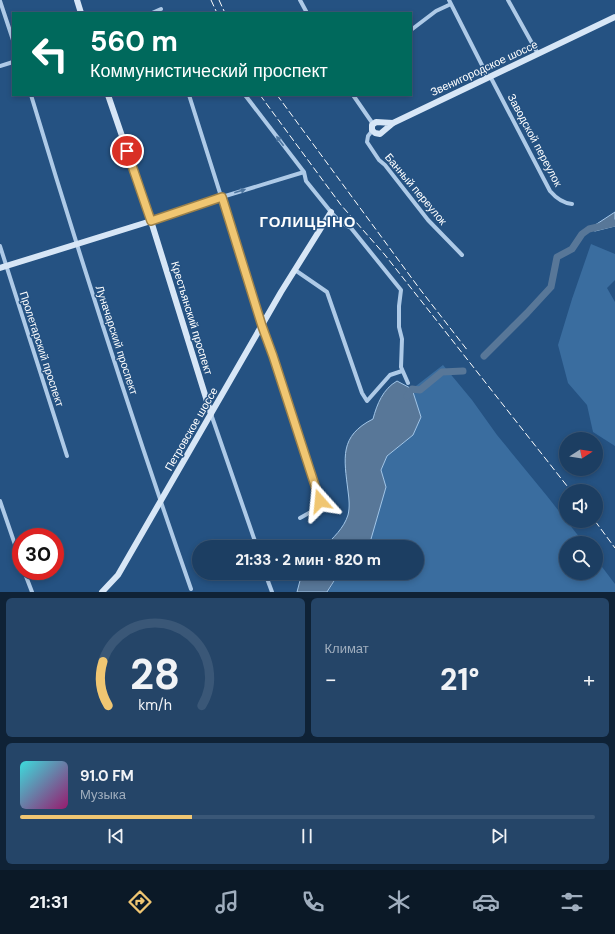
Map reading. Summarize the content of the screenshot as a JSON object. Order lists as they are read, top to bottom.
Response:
{
  "streets": {
    "street": [
      "Звенигородское шоссе",
      "Заводской переулок",
      "Банный переулок",
      "Крестьянский проспект",
      "Луначарский проспект",
      "Пролетарский проспект",
      "Петровское шоссе"
    ]
  },
  "crossings": [
    ["Звенигородское шоссе", "Заводской переулок"],
    ["Крестьянский проспект", "Петровское шоссе"],
    ["Луначарский проспект", "Петровское шоссе"]
  ],
  "districts": ["ГОЛИЦЫНО"],
  "north": "right",
  "page": {
    "turn": ["560 m", "Коммунистический проспект"],
    "limit": "30",
    "trip": "21:33 · 2 мин · 820 m",
    "tile": "Климат",
    "heat": ["−", "21°", "+"],
    "song": ["91.0 FM", "Музыка"],
    "tabs": "21:31",
    "gauge": ["28", "km/h"]
  }
}
